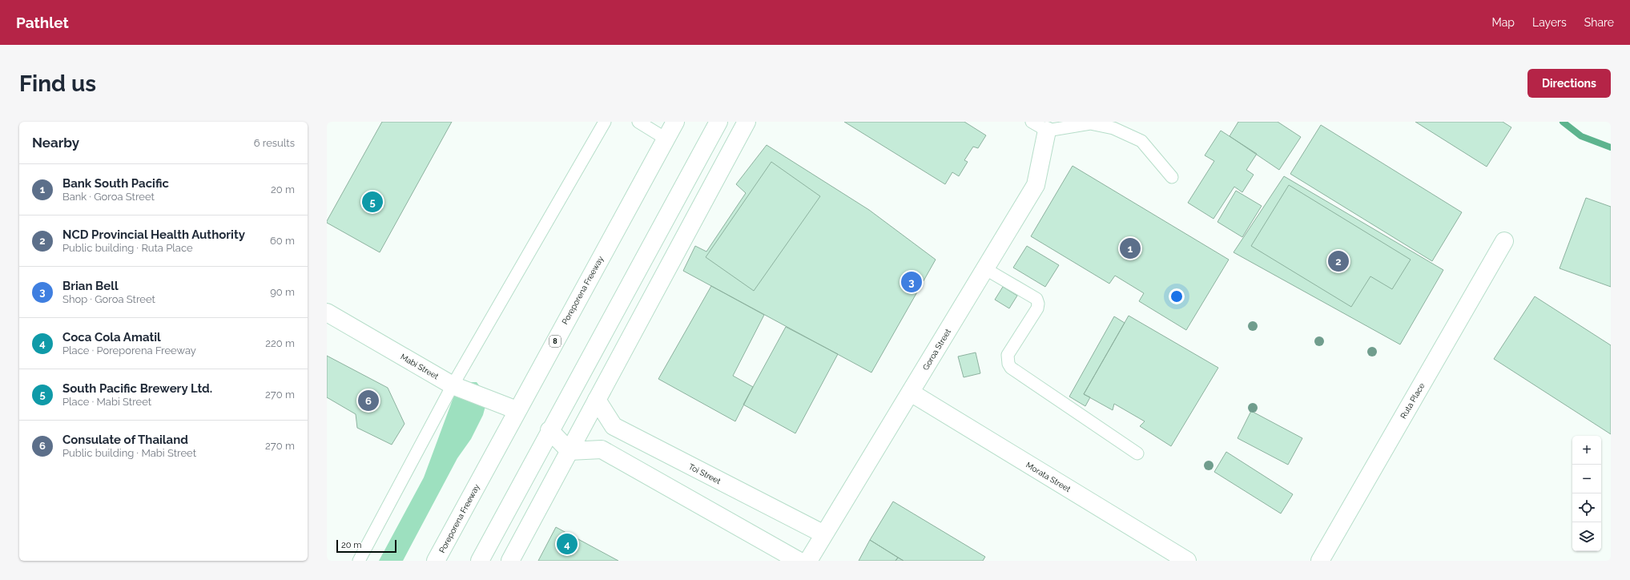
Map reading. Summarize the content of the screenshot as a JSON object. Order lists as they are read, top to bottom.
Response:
{
  "streets": {
    "main road": [
      "Poreporena Freeway",
      "8",
      "Goroa Street",
      "Mabi Street",
      "Ruta Place",
      "Toi Street",
      "Morata Street"
    ]
  },
  "crossings": [
    ["Poreporena Freeway", "Mabi Street"],
    ["Goroa Street", "Toi Street"],
    ["Goroa Street", "Morata Street"]
  ],
  "scale_bar": "20 m",
  "page": {
    "header": "Pathlet",
    "nav": ["Map", "Layers", "Share"],
    "buttons": "Directions",
    "title": "Find us",
    "heading": ["Nearby", "6 results"],
    "list": [
      {
        "mark": "1",
        "name": "Bank South Pacific",
        "note": "Bank · Goroa Street",
        "value": "20 m"
      },
      {
        "mark": "2",
        "name": "NCD Provincial Health Authority",
        "note": "Public building · Ruta Place",
        "value": "60 m"
      },
      {
        "mark": "3",
        "name": "Brian Bell",
        "note": "Shop · Goroa Street",
        "value": "90 m"
      },
      {
        "mark": "4",
        "name": "Coca Cola Amatil",
        "note": "Place · Poreporena Freeway",
        "value": "220 m"
      },
      {
        "mark": "5",
        "name": "South Pacific Brewery Ltd.",
        "note": "Place · Mabi Street",
        "value": "270 m"
      },
      {
        "mark": "6",
        "name": "Consulate of Thailand",
        "note": "Public building · Mabi Street",
        "value": "270 m"
      }
    ],
    "pins": [
      "5",
      "1",
      "2",
      "3",
      "6",
      "4"
    ],
    "map_buttons": ["+", "−"],
    "scale": "20 m"
  }
}
